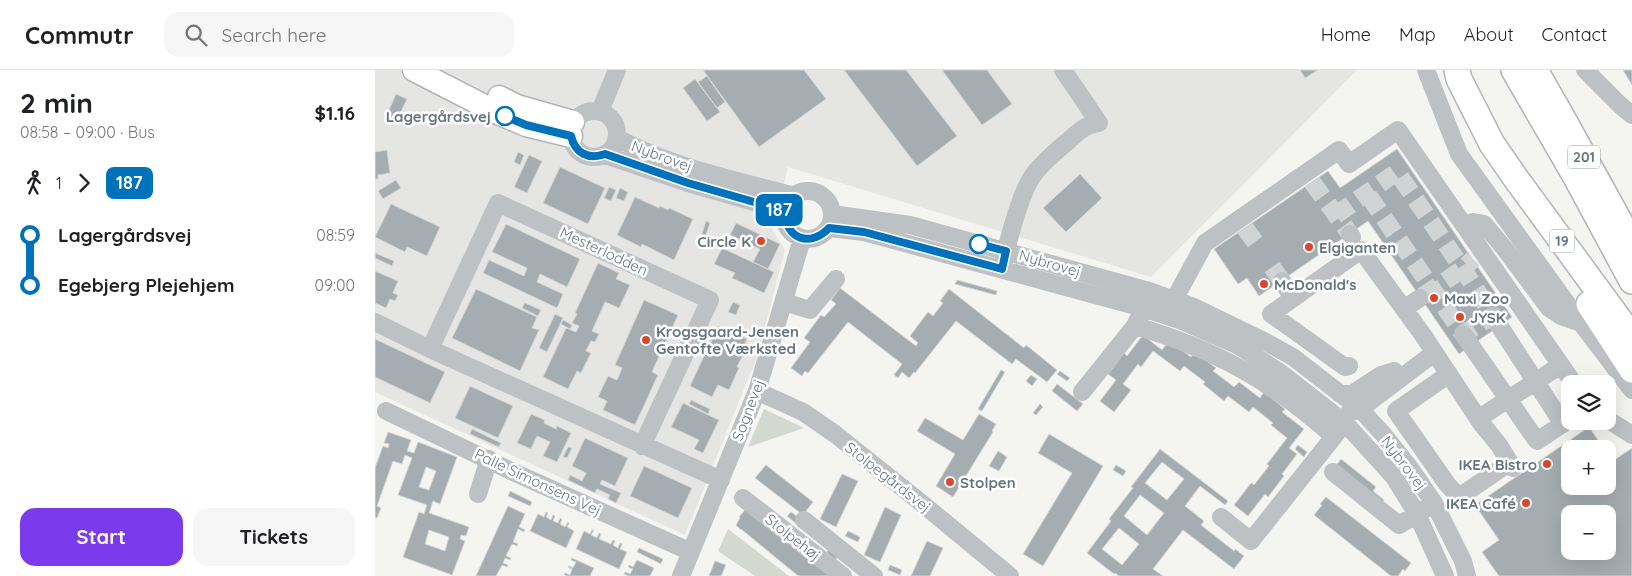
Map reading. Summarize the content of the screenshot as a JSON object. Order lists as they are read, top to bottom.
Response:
{
  "streets": {
    "highway": ["201", "19"],
    "street": [
      "Nybrovej",
      "Mesterlodden",
      "Sognevej",
      "Stolpegårdsvej",
      "Palle Simonsens Vej",
      "Stolpehøj"
    ]
  },
  "crossings": [
    ["Nybrovej", "Sognevej"],
    ["Sognevej", "Stolpegårdsvej"],
    ["Sognevej", "Palle Simonsens Vej"]
  ],
  "places": [
    "Lagergårdsvej",
    "Circle K",
    "Elgiganten",
    "McDonald's",
    "Maxi Zoo",
    "JYSK",
    "Krogsgaard-Jensen Gentofte Værksted",
    "IKEA Bistro",
    "Stolpen",
    "IKEA Café"
  ],
  "lines": ["bus line 187"],
  "page": {
    "header": "Commutr",
    "search": "Search here",
    "nav": [
      "Home",
      "Map",
      "About",
      "Contact"
    ],
    "heading": ["2 min", "08:58 – 09:00 · Bus", "$1.16"],
    "on_map": "187",
    "legs": ["1", "187"],
    "list": [
      {
        "name": "Lagergårdsvej",
        "value": "08:59"
      },
      {
        "name": "Egebjerg Plejehjem",
        "value": "09:00"
      }
    ],
    "map_buttons": ["+", "−"],
    "buttons": ["Start", "Tickets"]
  }
}
